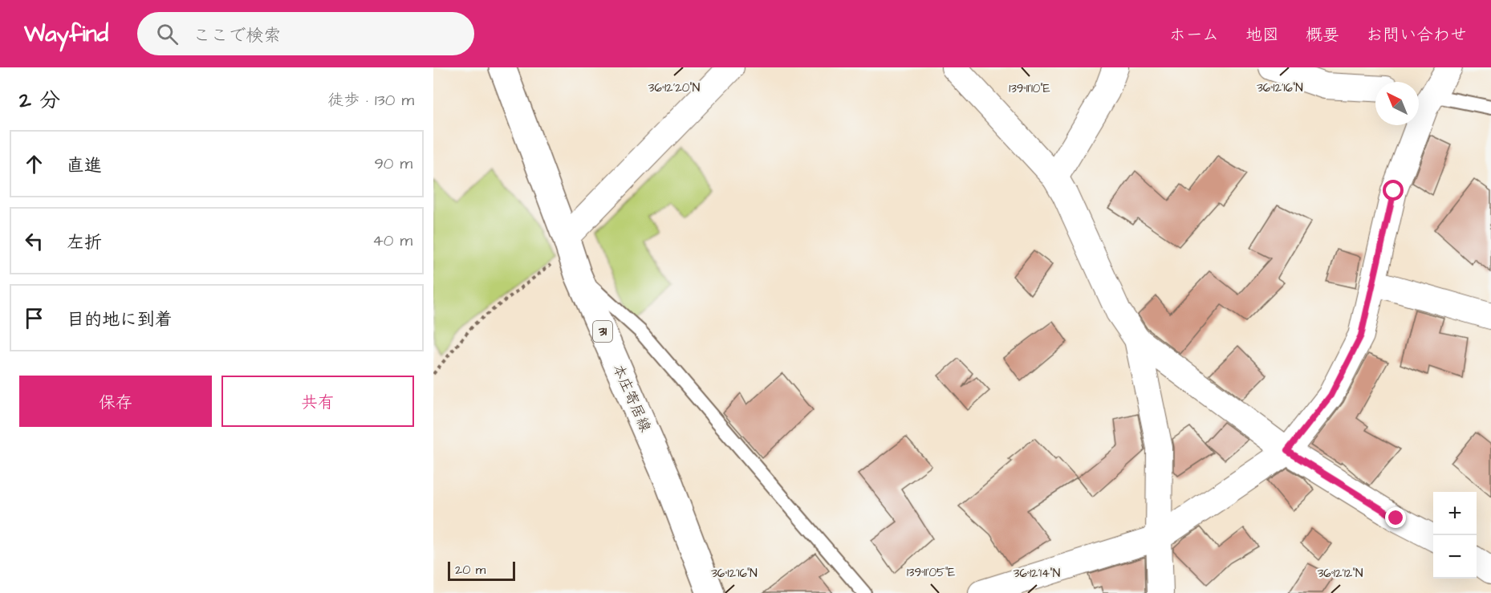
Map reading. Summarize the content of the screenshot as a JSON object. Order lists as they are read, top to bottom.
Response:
{
  "streets": {
    "main road": ["31", "本庄寄居線"]
  },
  "scale_bar": "20 m",
  "north": "top left",
  "page": {
    "header": "Wayfind",
    "search": "ここで検索",
    "nav": [
      "ホーム",
      "地図",
      "概要",
      "お問い合わせ"
    ],
    "heading": ["2 分", "徒歩 · 130 m"],
    "list": [
      ["直進", "90 m"],
      ["左折", "40 m"],
      "目的地に到着"
    ],
    "buttons": ["保存", "共有"],
    "map_buttons": ["+", "−"],
    "scale": "20 m"
  },
  "coordinates": [
    "36°12'20\"N",
    "36°12'16\"N",
    "139°11'10\"E",
    "139°11'05\"E",
    "36°12'14\"N",
    "36°12'12\"N"
  ]
}
